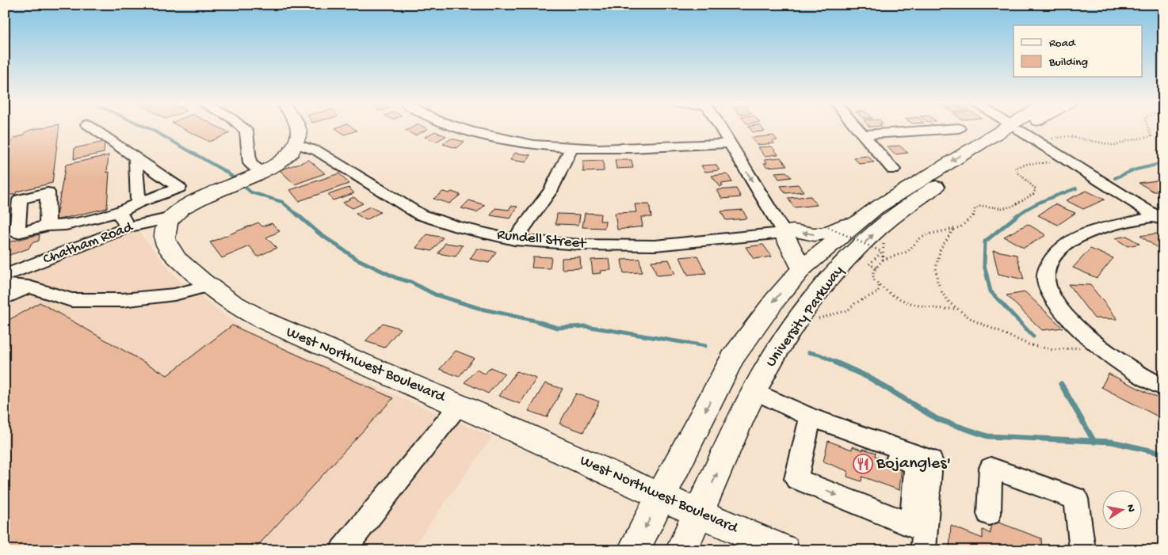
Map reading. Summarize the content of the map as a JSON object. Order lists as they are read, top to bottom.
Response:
{
  "streets": {
    "main road": ["University Parkway", "West Northwest Boulevard"],
    "street": ["Rundell Street", "Chatham Road"]
  },
  "crossings": [
    ["Rundell Street", "West Northwest Boulevard"],
    ["Chatham Road", "West Northwest Boulevard"],
    ["University Parkway", "West Northwest Boulevard"]
  ],
  "places": {
    "restaurant": ["Bojangles'"]
  },
  "legend": ["Road", "Building"],
  "north": "right"
}
